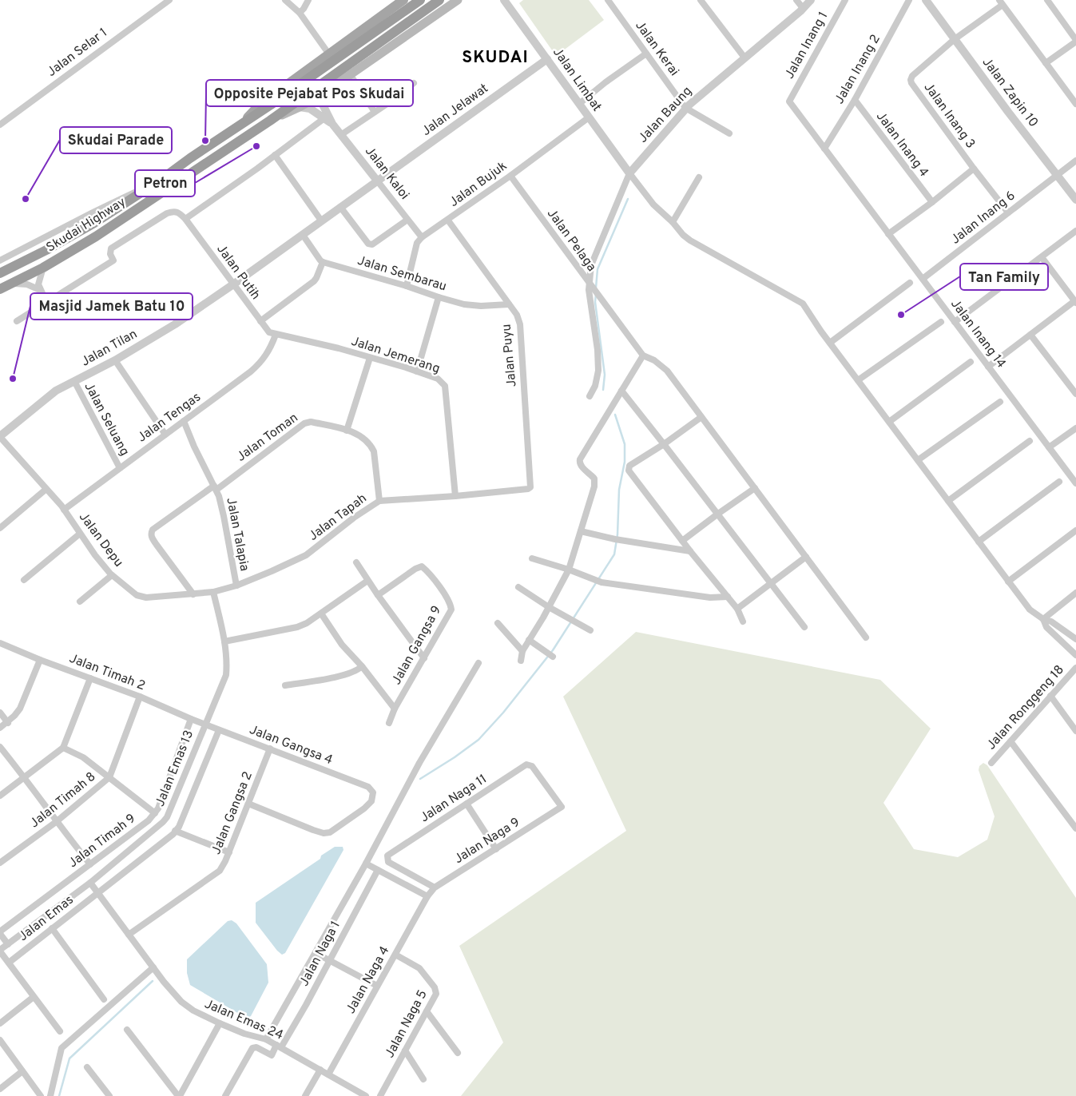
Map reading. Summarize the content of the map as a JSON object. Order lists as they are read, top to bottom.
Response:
{
  "streets": {
    "highway": ["Skudai Highway"],
    "street": [
      "Jalan Inang 1",
      "Jalan Kerai",
      "Jalan Selar 1",
      "Jalan Inang 2",
      "Jalan Limbat",
      "Jalan Zapin 10",
      "Jalan Jelawat",
      "Jalan Baung",
      "Jalan Inang 3",
      "Jalan Inang 4",
      "Jalan Kaloi",
      "Jalan Bujuk",
      "Jalan Inang 6",
      "Jalan Pelaga",
      "Jalan Putih",
      "Jalan Sembarau",
      "Jalan Inang 14",
      "Jalan Tilan",
      "Jalan Jemerang",
      "Jalan Puyu",
      "Jalan Tengas",
      "Jalan Seluang",
      "Jalan Toman",
      "Jalan Tapah",
      "Jalan Talapia",
      "Jalan Depu",
      "Jalan Gangsa 9",
      "Jalan Timah 2",
      "Jalan Ronggeng 18",
      "Jalan Gangsa 4",
      "Jalan Emas 13",
      "Jalan Naga 11",
      "Jalan Timah 8",
      "Jalan Gangsa 2",
      "Jalan Timah 9",
      "Jalan Naga 9",
      "Jalan Emas",
      "Jalan Naga 1",
      "Jalan Naga 4",
      "Jalan Emas 24",
      "Jalan Naga 5"
    ]
  },
  "crossings": [
    ["Jalan Inang 1", "Jalan Inang 14"],
    ["Jalan Kerai", "Jalan Baung"],
    ["Jalan Inang 2", "Jalan Inang 4"],
    ["Jalan Inang 2", "Jalan Inang 14"],
    ["Jalan Limbat", "Jalan Jelawat"],
    ["Jalan Limbat", "Jalan Baung"],
    ["Jalan Limbat", "Jalan Bujuk"],
    ["Jalan Zapin 10", "Jalan Inang 3"],
    ["Jalan Zapin 10", "Jalan Inang 6"],
    ["Jalan Jelawat", "Jalan Kaloi"],
    ["Jalan Jelawat", "Jalan Tilan"],
    ["Jalan Baung", "Jalan Pelaga"],
    ["Jalan Inang 3", "Jalan Inang 6"],
    ["Jalan Kaloi", "Jalan Bujuk"],
    ["Jalan Bujuk", "Jalan Pelaga"],
    ["Jalan Bujuk", "Jalan Puyu"],
    ["Jalan Inang 6", "Jalan Inang 14"],
    ["Jalan Putih", "Jalan Tilan"],
    ["Jalan Putih", "Jalan Jemerang"],
    ["Jalan Putih", "Jalan Tengas"],
    ["Jalan Sembarau", "Jalan Puyu"],
    ["Jalan Tilan", "Jalan Seluang"],
    ["Jalan Tilan", "Jalan Depu"],
    ["Jalan Jemerang", "Jalan Tengas"],
    ["Jalan Jemerang", "Jalan Tapah"],
    ["Jalan Puyu", "Jalan Tapah"],
    ["Jalan Tengas", "Jalan Seluang"],
    ["Jalan Tengas", "Jalan Depu"],
    ["Jalan Toman", "Jalan Tapah"],
    ["Jalan Toman", "Jalan Talapia"],
    ["Jalan Tapah", "Jalan Talapia"],
    ["Jalan Tapah", "Jalan Depu"],
    ["Jalan Talapia", "Jalan Depu"],
    ["Jalan Depu", "Jalan Emas 13"],
    ["Jalan Timah 2", "Jalan Gangsa 4"],
    ["Jalan Timah 2", "Jalan Emas 13"],
    ["Jalan Timah 2", "Jalan Timah 8"],
    ["Jalan Timah 2", "Jalan Timah 9"],
    ["Jalan Gangsa 4", "Jalan Emas 13"],
    ["Jalan Gangsa 4", "Jalan Gangsa 2"],
    ["Jalan Emas 13", "Jalan Emas 24"],
    ["Jalan Naga 11", "Jalan Naga 9"],
    ["Jalan Gangsa 2", "Jalan Emas 24"],
    ["Jalan Naga 9", "Jalan Naga 4"],
    ["Jalan Emas", "Jalan Emas 24"],
    ["Jalan Naga 1", "Jalan Emas 24"],
    ["Jalan Naga 4", "Jalan Emas 24"],
    ["Jalan Naga 4", "Jalan Naga 5"]
  ],
  "districts": ["SKUDAI"],
  "places": [
    "Opposite Pejabat Pos Skudai",
    "Petron",
    "Skudai Parade",
    "Tan Family",
    "Masjid Jamek Batu 10"
  ]
}
